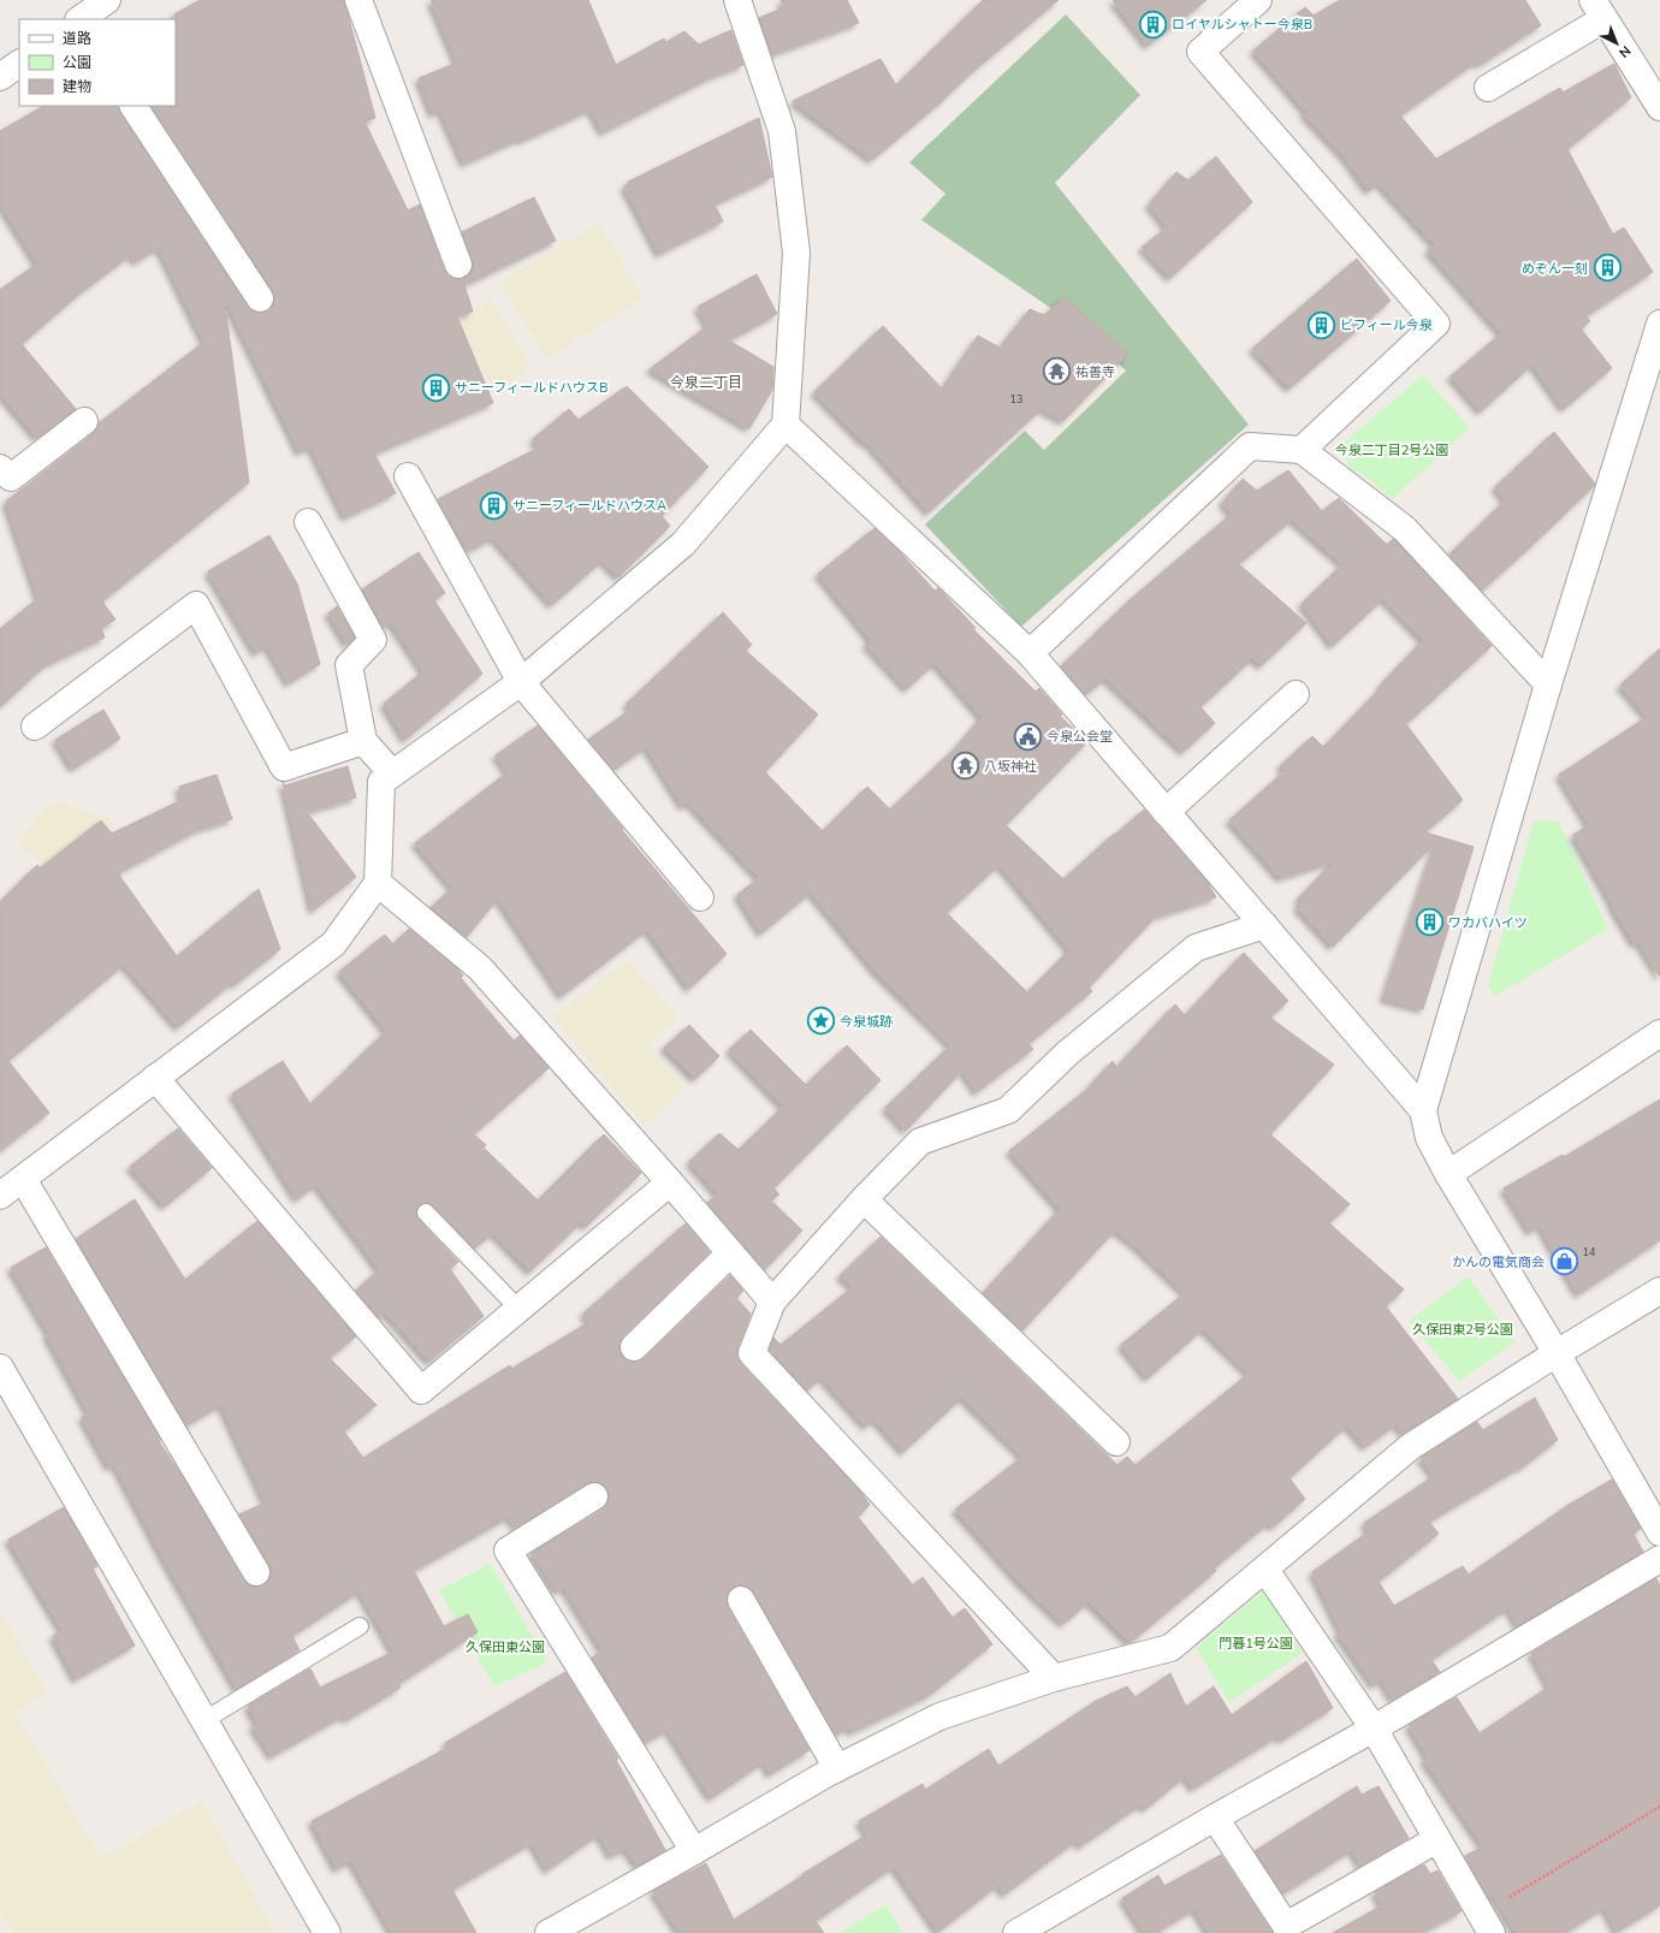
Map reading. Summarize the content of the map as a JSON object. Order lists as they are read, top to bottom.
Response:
{
  "districts": ["今泉二丁目"],
  "parks": [
    "今泉二丁目2号公園",
    "久保田東2号公園",
    "門暮1号公園",
    "久保田東公園"
  ],
  "places": {
    "building": [
      "ロイヤルシャトー今泉B",
      "めぞん一刻",
      "ビフィール今泉",
      "サニーフィールドハウスB",
      "サニーフィールドハウスA",
      "ワカバハイツ"
    ],
    "temple": ["祐善寺", "八坂神社"],
    "public building": ["今泉公会堂"],
    "place": ["今泉城跡"],
    "shop": ["かんの電気商会"]
  },
  "house_numbers": ["13", "14"],
  "legend": ["道路", "公園", "建物"],
  "north": "bottom right"
}
